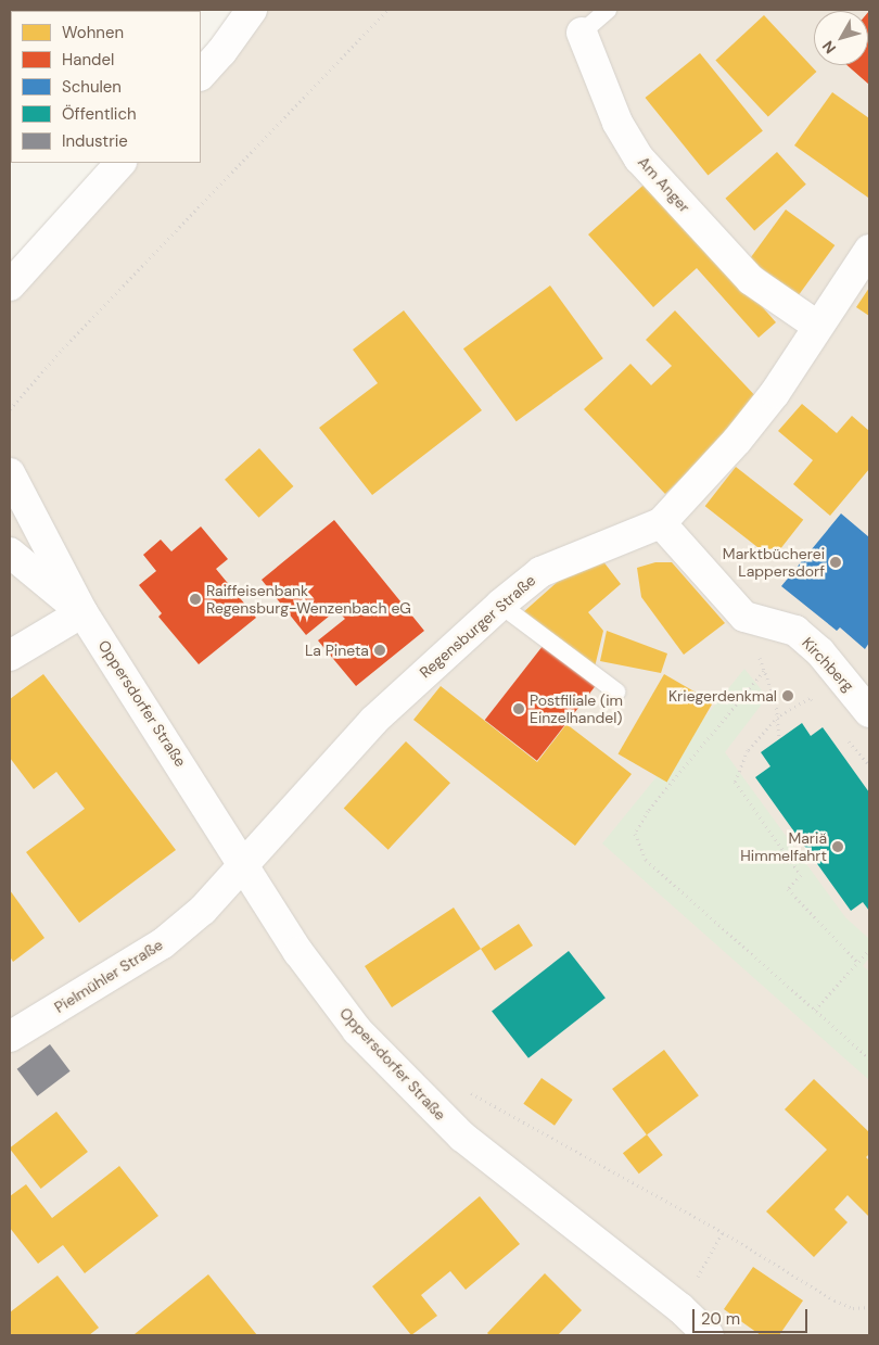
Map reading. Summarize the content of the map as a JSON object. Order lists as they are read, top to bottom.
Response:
{
  "streets": {
    "street": [
      "Am Anger",
      "Regensburger Straße",
      "Kirchberg",
      "Oppersdorfer Straße",
      "Pielmühler Straße"
    ]
  },
  "crossings": [
    ["Am Anger", "Regensburger Straße"],
    ["Regensburger Straße", "Kirchberg"],
    ["Regensburger Straße", "Oppersdorfer Straße"],
    ["Regensburger Straße", "Pielmühler Straße"]
  ],
  "places": [
    "Marktbücherei Lappersdorf",
    "Raiffeisenbank Regensburg-Wenzenbach eG",
    "La Pineta",
    "Kriegerdenkmal",
    "Postfiliale (im Einzelhandel)",
    "Mariä Himmelfahrt"
  ],
  "legend": [
    "Wohnen",
    "Handel",
    "Schulen",
    "Öffentlich",
    "Industrie"
  ],
  "scale_bar": "20 m",
  "north": "bottom left"
}
